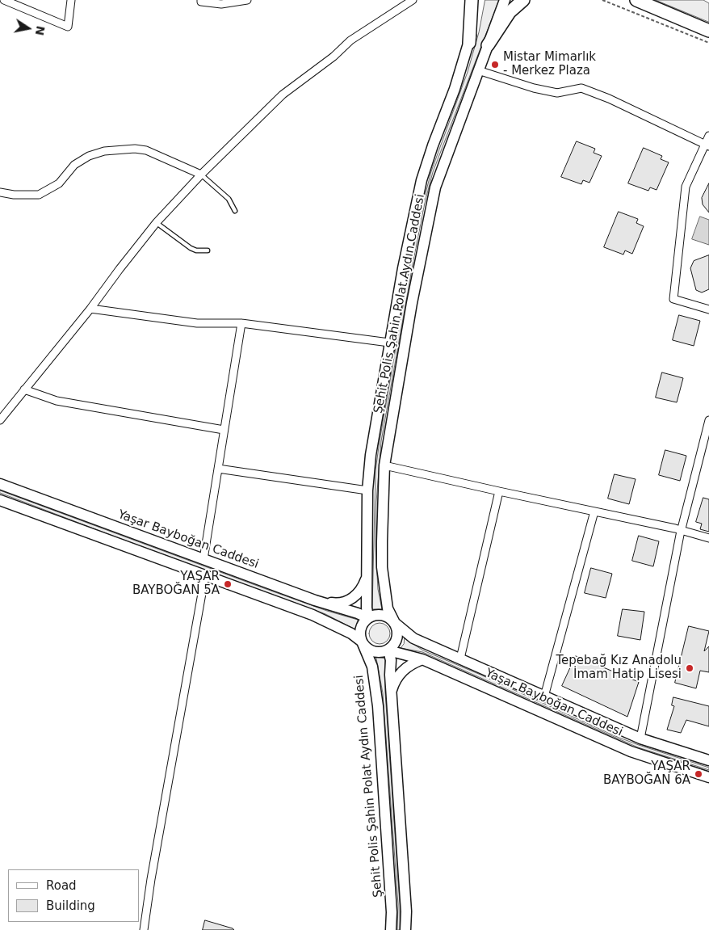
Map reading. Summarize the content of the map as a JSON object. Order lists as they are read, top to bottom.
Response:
{
  "streets": {
    "main road": ["Şehit Polis Şahin Polat Aydın Caddesi", "Yaşar Bayboğan Caddesi"]
  },
  "crossings": [
    ["Şehit Polis Şahin Polat Aydın Caddesi", "Yaşar Bayboğan Caddesi"]
  ],
  "places": [
    "Mistar Mimarlık - Merkez Plaza",
    "YAŞAR BAYBOĞAN 5A",
    "Tepebağ Kız Anadolu İmam Hatip Lisesi",
    "YAŞAR BAYBOĞAN 6A"
  ],
  "legend": ["Road", "Building"],
  "north": "right"
}
